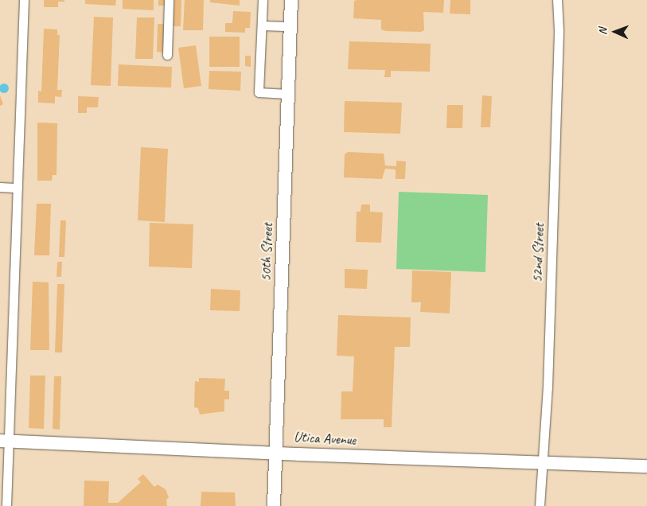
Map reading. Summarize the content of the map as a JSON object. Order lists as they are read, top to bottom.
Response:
{
  "streets": {
    "street": ["50th Street", "52nd Street", "Utica Avenue"]
  },
  "crossings": [
    ["50th Street", "Utica Avenue"],
    ["52nd Street", "Utica Avenue"]
  ],
  "north": "left"
}
